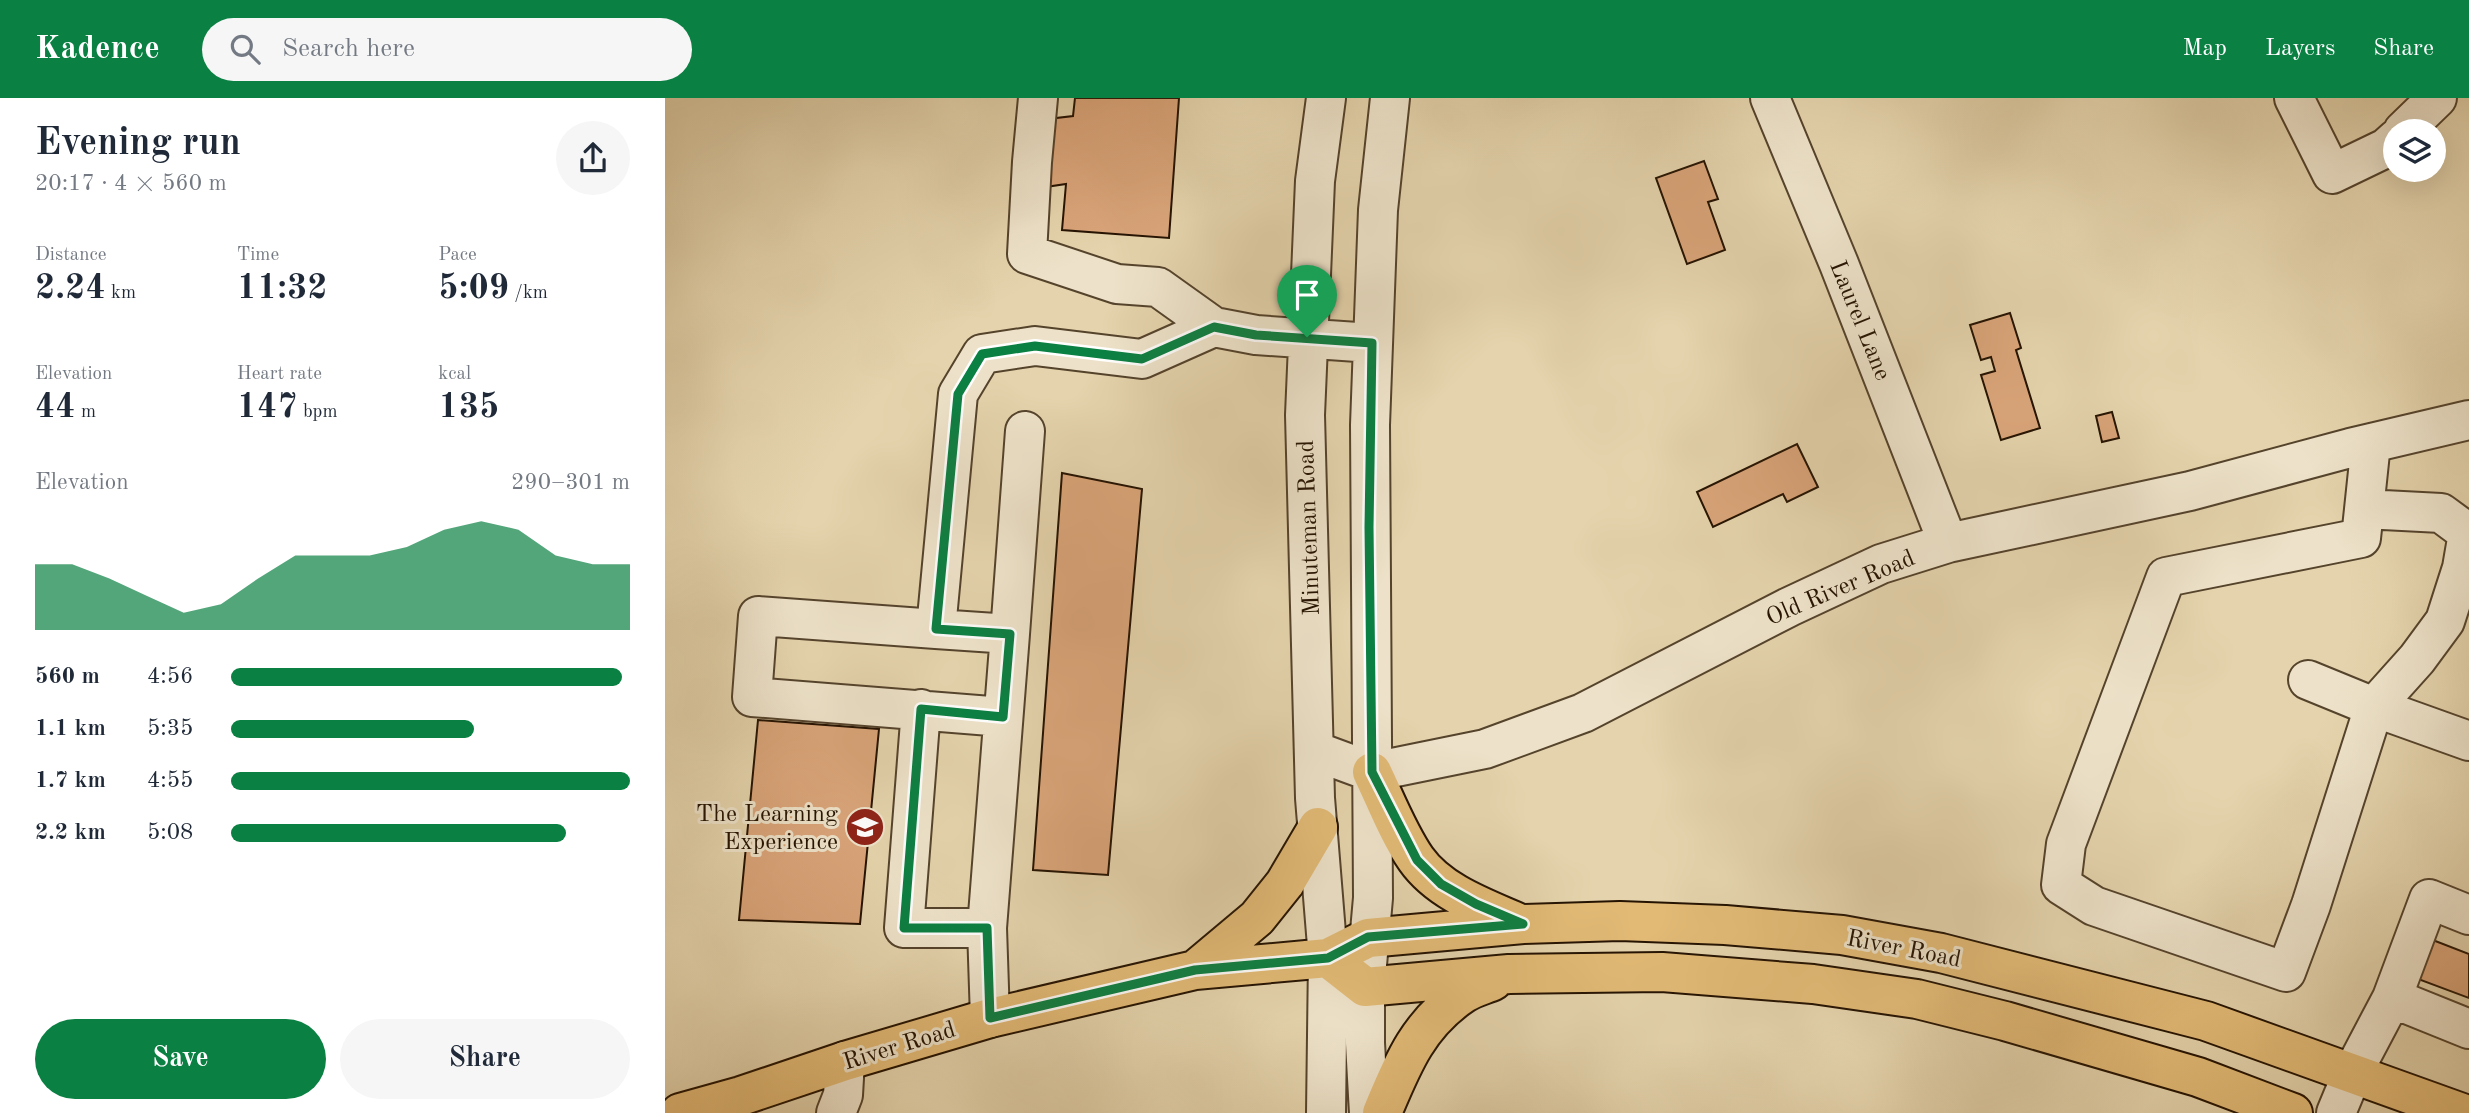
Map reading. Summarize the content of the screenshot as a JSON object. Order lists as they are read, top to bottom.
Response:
{
  "streets": {
    "main road": ["River Road"],
    "street": ["Laurel Lane", "Minuteman Road", "Old River Road"]
  },
  "crossings": [
    ["Laurel Lane", "Old River Road"],
    ["Minuteman Road", "River Road"]
  ],
  "places": {
    "school or university": ["The Learning Experience"]
  },
  "page": {
    "header": "Kadence",
    "search": "Search here",
    "nav": ["Map", "Layers", "Share"],
    "heading": ["Evening run", "20:17 · 4 × 560 m"],
    "stats": [
      ["Distance", "2.24 km"],
      ["Time", "11:32"],
      ["Pace", "5:09 /km"],
      ["Elevation", "44 m"],
      ["Heart rate", "147 bpm"],
      ["kcal", "135"]
    ],
    "chart": ["Elevation", "290–301 m"],
    "list": [
      {
        "name": "560 m",
        "note": "4:56"
      },
      {
        "name": "1.1 km",
        "note": "5:35"
      },
      {
        "name": "1.7 km",
        "note": "4:55"
      },
      {
        "name": "2.2 km",
        "note": "5:08"
      }
    ],
    "buttons": ["Save", "Share"]
  }
}
